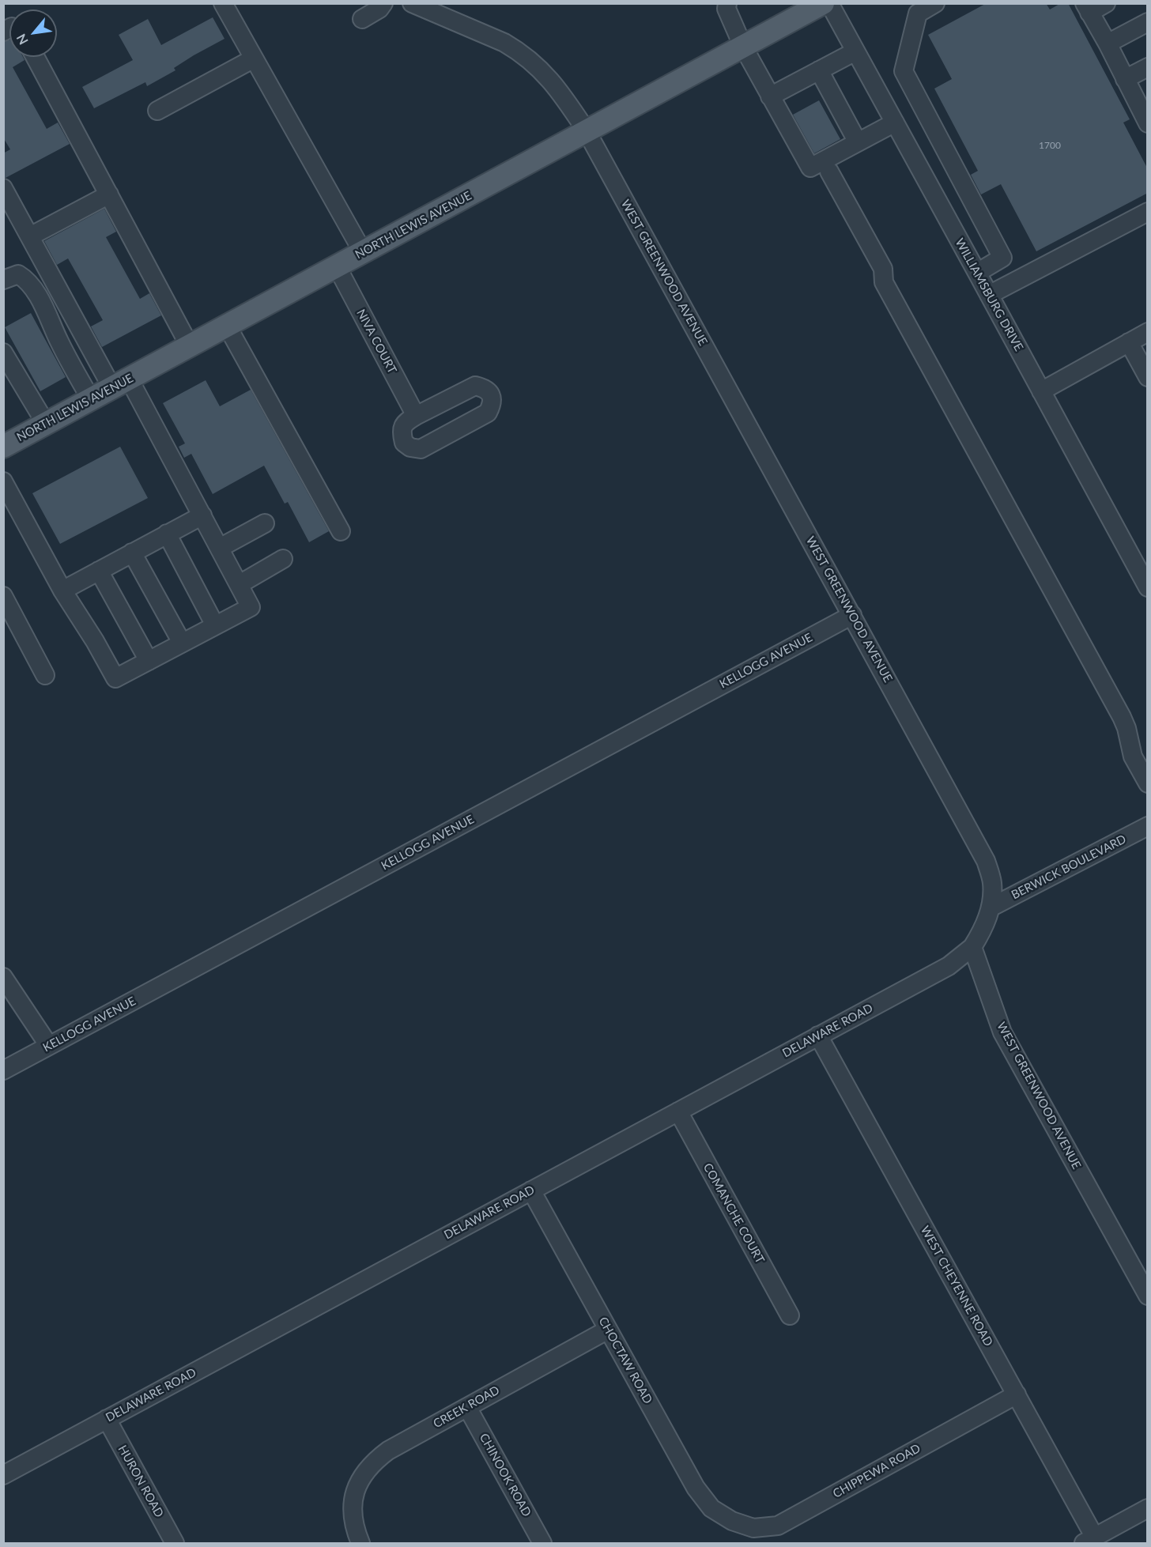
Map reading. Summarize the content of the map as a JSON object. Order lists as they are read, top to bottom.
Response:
{
  "streets": {
    "main road": ["NORTH LEWIS AVENUE"],
    "street": [
      "WEST GREENWOOD AVENUE",
      "WILLIAMSBURG DRIVE",
      "NIVA COURT",
      "KELLOGG AVENUE",
      "BERWICK BOULEVARD",
      "DELAWARE ROAD",
      "COMANCHE COURT",
      "WEST CHEYENNE ROAD",
      "CHOCTAW ROAD",
      "CREEK ROAD",
      "CHIPPEWA ROAD",
      "CHINOOK ROAD",
      "HURON ROAD"
    ]
  },
  "crossings": [
    ["NORTH LEWIS AVENUE", "WEST GREENWOOD AVENUE"],
    ["NORTH LEWIS AVENUE", "NIVA COURT"],
    ["WEST GREENWOOD AVENUE", "KELLOGG AVENUE"],
    ["WEST GREENWOOD AVENUE", "BERWICK BOULEVARD"],
    ["WEST GREENWOOD AVENUE", "DELAWARE ROAD"],
    ["DELAWARE ROAD", "COMANCHE COURT"],
    ["DELAWARE ROAD", "WEST CHEYENNE ROAD"],
    ["DELAWARE ROAD", "CHOCTAW ROAD"],
    ["DELAWARE ROAD", "HURON ROAD"],
    ["WEST CHEYENNE ROAD", "CHIPPEWA ROAD"],
    ["CHOCTAW ROAD", "CREEK ROAD"],
    ["CHOCTAW ROAD", "CHIPPEWA ROAD"],
    ["CREEK ROAD", "CHINOOK ROAD"]
  ],
  "house_numbers": ["1700"],
  "north": "bottom left"
}
